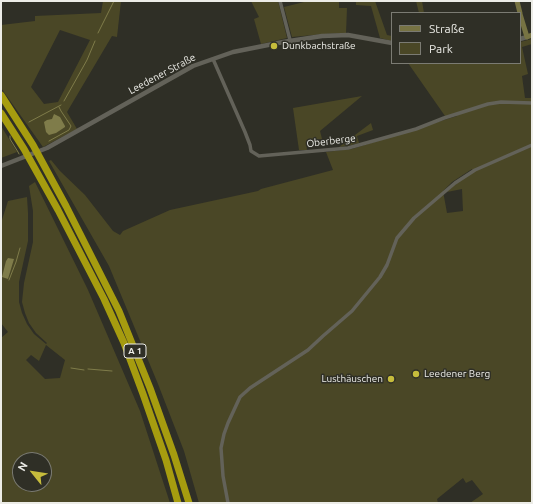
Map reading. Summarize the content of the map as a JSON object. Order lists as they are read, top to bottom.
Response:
{
  "streets": {
    "highway": ["A 1"],
    "street": ["Leedener Straße", "Oberberge"]
  },
  "crossings": [
    ["Leedener Straße", "Oberberge"]
  ],
  "places": ["Dunkbachstraße", "Leedener Berg", "Lusthäuschen"],
  "legend": ["Straße", "Park"],
  "north": "top left"
}
